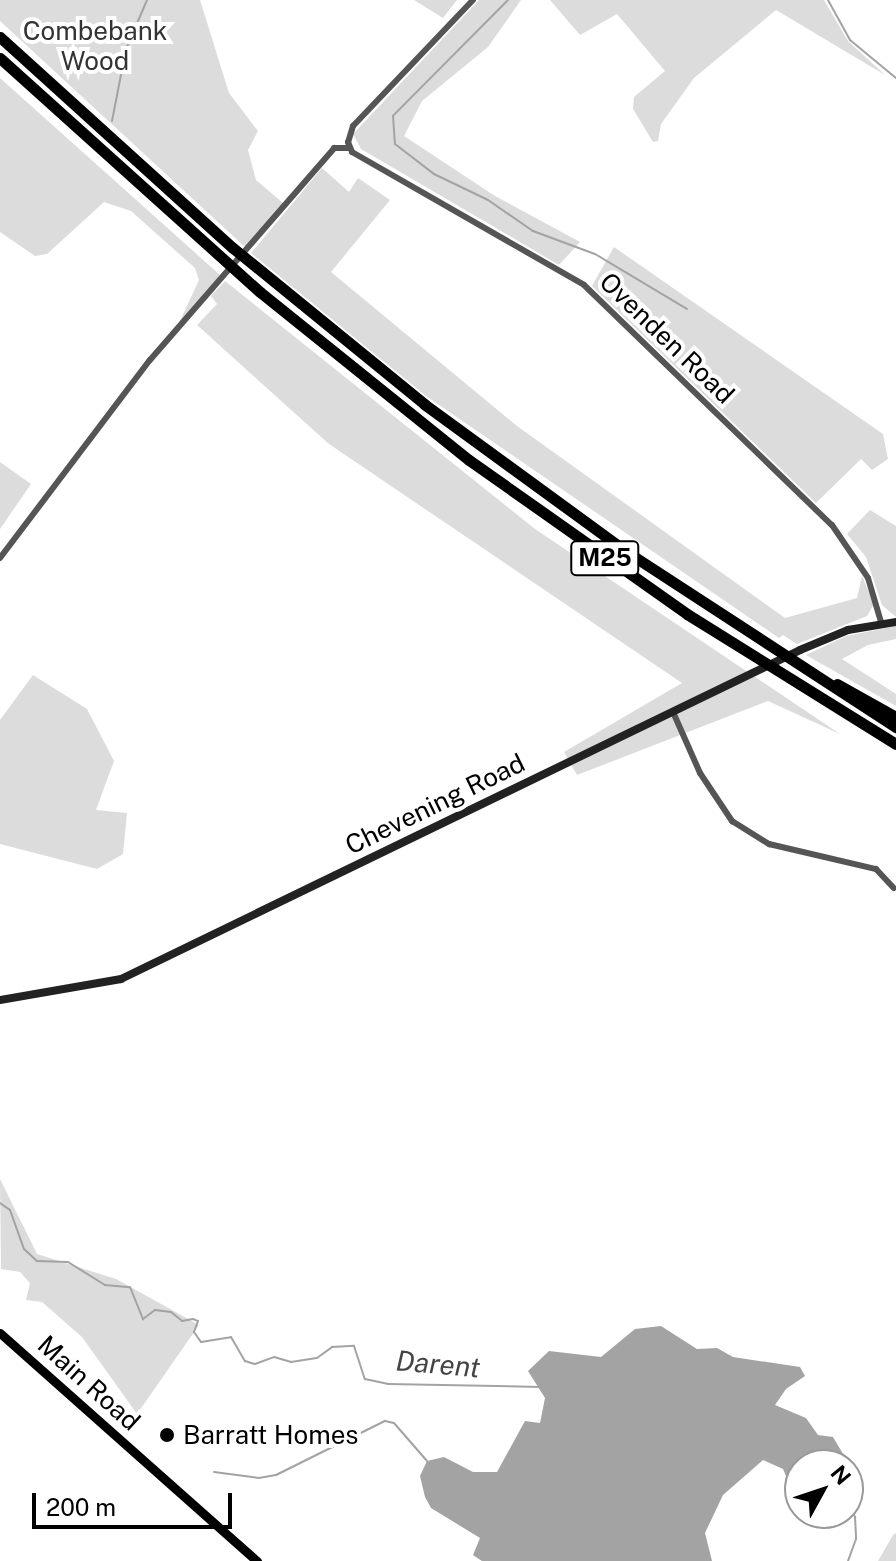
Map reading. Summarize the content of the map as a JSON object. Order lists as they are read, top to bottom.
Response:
{
  "streets": {
    "highway": ["M25"],
    "main road": ["Chevening Road", "Main Road"],
    "street": ["Ovenden Road"]
  },
  "crossings": [
    ["Ovenden Road", "Chevening Road"]
  ],
  "water": ["Darent"],
  "parks": ["Combebank Wood"],
  "places": ["Barratt Homes"],
  "scale_bar": "200 m",
  "north": "top right"
}
